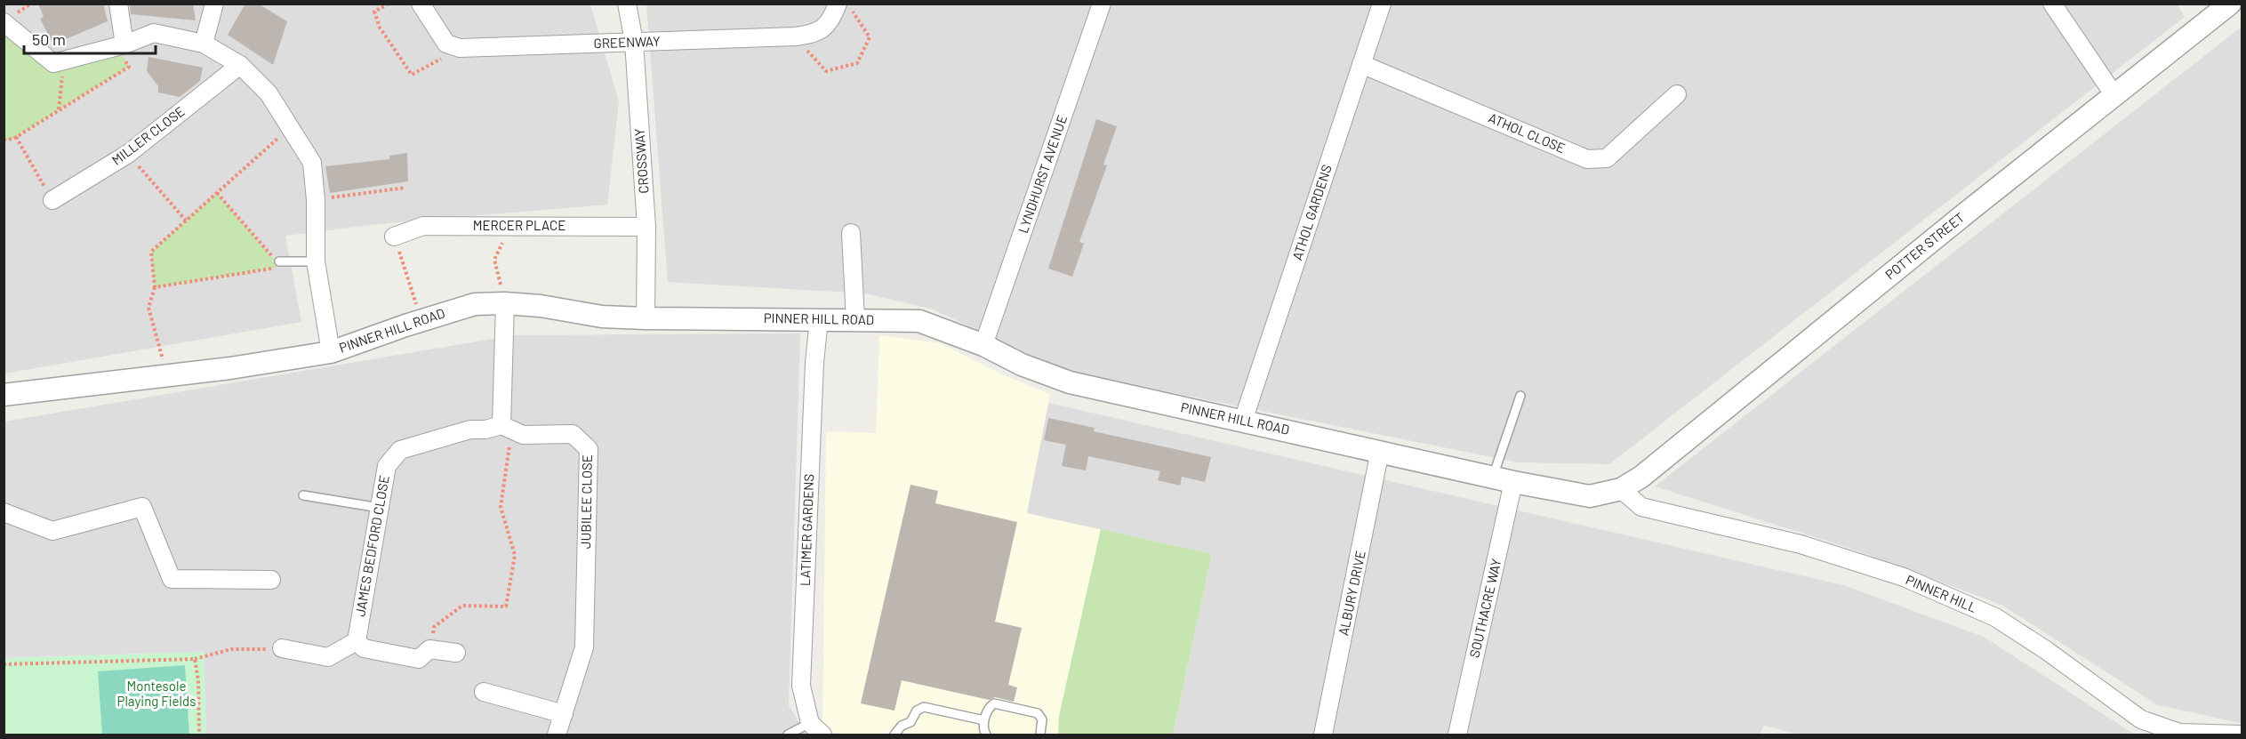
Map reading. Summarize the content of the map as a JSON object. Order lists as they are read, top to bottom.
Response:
{
  "streets": {
    "street": [
      "GREENWAY",
      "ATHOL CLOSE",
      "MILLER CLOSE",
      "CROSSWAY",
      "LYNDHURST AVENUE",
      "ATHOL GARDENS",
      "MERCER PLACE",
      "POTTER STREET",
      "PINNER HILL ROAD",
      "JUBILEE CLOSE",
      "LATIMER GARDENS",
      "JAMES BEDFORD CLOSE",
      "ALBURY DRIVE",
      "PINNER HILL",
      "SOUTHACRE WAY"
    ]
  },
  "crossings": [
    ["GREENWAY", "CROSSWAY"],
    ["ATHOL CLOSE", "ATHOL GARDENS"],
    ["CROSSWAY", "MERCER PLACE"],
    ["CROSSWAY", "PINNER HILL ROAD"],
    ["LYNDHURST AVENUE", "PINNER HILL ROAD"],
    ["ATHOL GARDENS", "PINNER HILL ROAD"],
    ["POTTER STREET", "PINNER HILL ROAD"],
    ["POTTER STREET", "PINNER HILL"],
    ["PINNER HILL ROAD", "LATIMER GARDENS"],
    ["PINNER HILL ROAD", "ALBURY DRIVE"],
    ["PINNER HILL ROAD", "PINNER HILL"],
    ["PINNER HILL ROAD", "SOUTHACRE WAY"],
    ["JUBILEE CLOSE", "JAMES BEDFORD CLOSE"]
  ],
  "parks": ["Montesole Playing Fields"],
  "scale_bar": "50 m"
}
